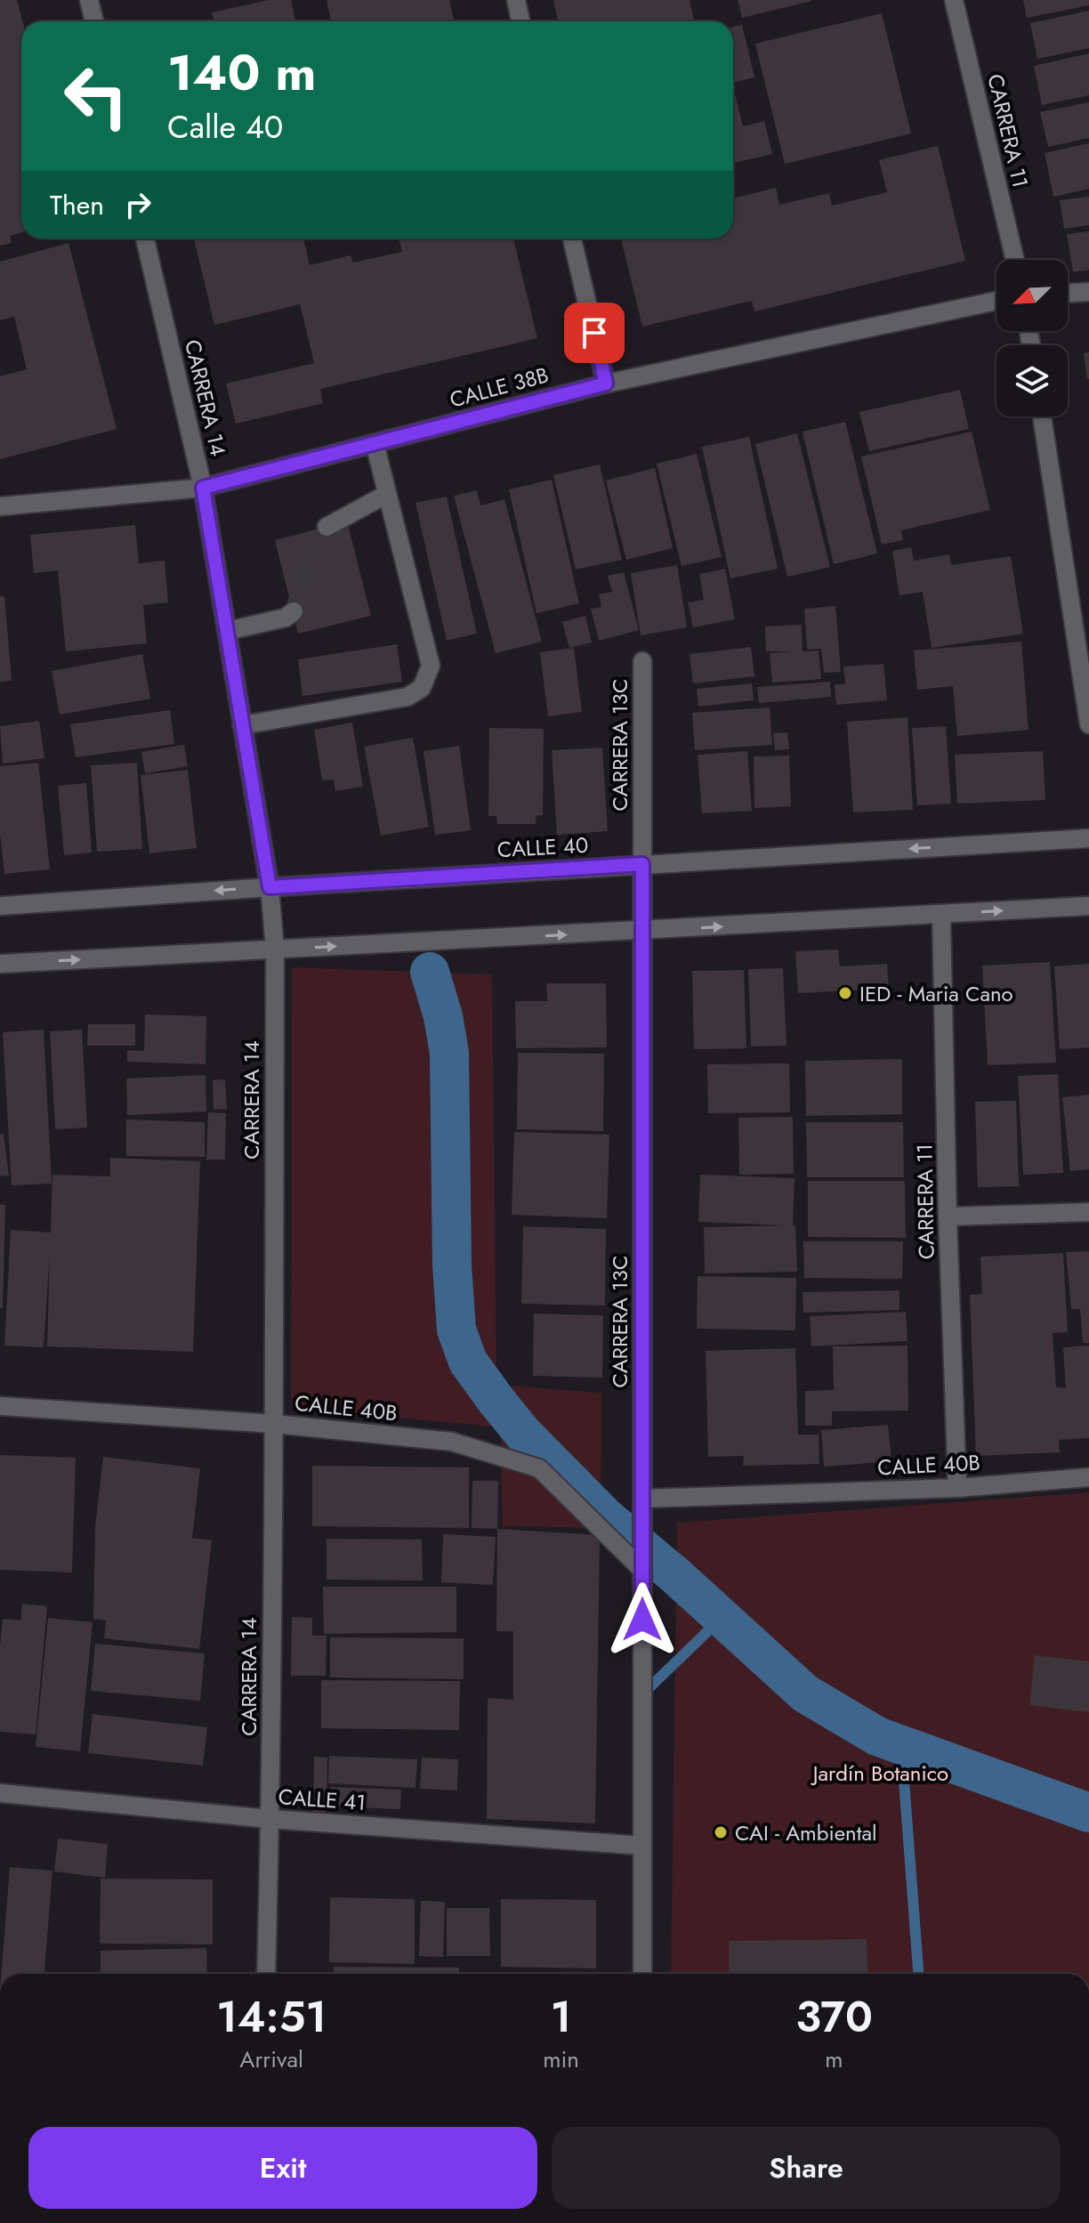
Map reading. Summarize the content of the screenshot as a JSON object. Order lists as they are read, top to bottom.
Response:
{
  "streets": {
    "street": [
      "CARRERA 11",
      "CALLE 38B",
      "CARRERA 14",
      "CARRERA 13C",
      "CALLE 40",
      "CALLE 40B",
      "CALLE 41"
    ]
  },
  "crossings": [
    ["CARRERA 11", "CALLE 40B"],
    ["CALLE 38B", "CARRERA 14"],
    ["CARRERA 14", "CALLE 40"],
    ["CARRERA 14", "CALLE 40B"],
    ["CARRERA 14", "CALLE 41"],
    ["CARRERA 13C", "CALLE 40"],
    ["CARRERA 13C", "CALLE 40B"],
    ["CARRERA 13C", "CALLE 41"]
  ],
  "parks": ["Jardín Botanico"],
  "places": ["IED - Maria Cano", "CAI - Ambiental"],
  "north": "bottom left",
  "page": {
    "turn": ["140 m", "Calle 40"],
    "then": "Then",
    "eta": [
      "14:51",
      "Arrival",
      "1",
      "min",
      "370",
      "m"
    ],
    "buttons": ["Exit", "Share"]
  }
}
